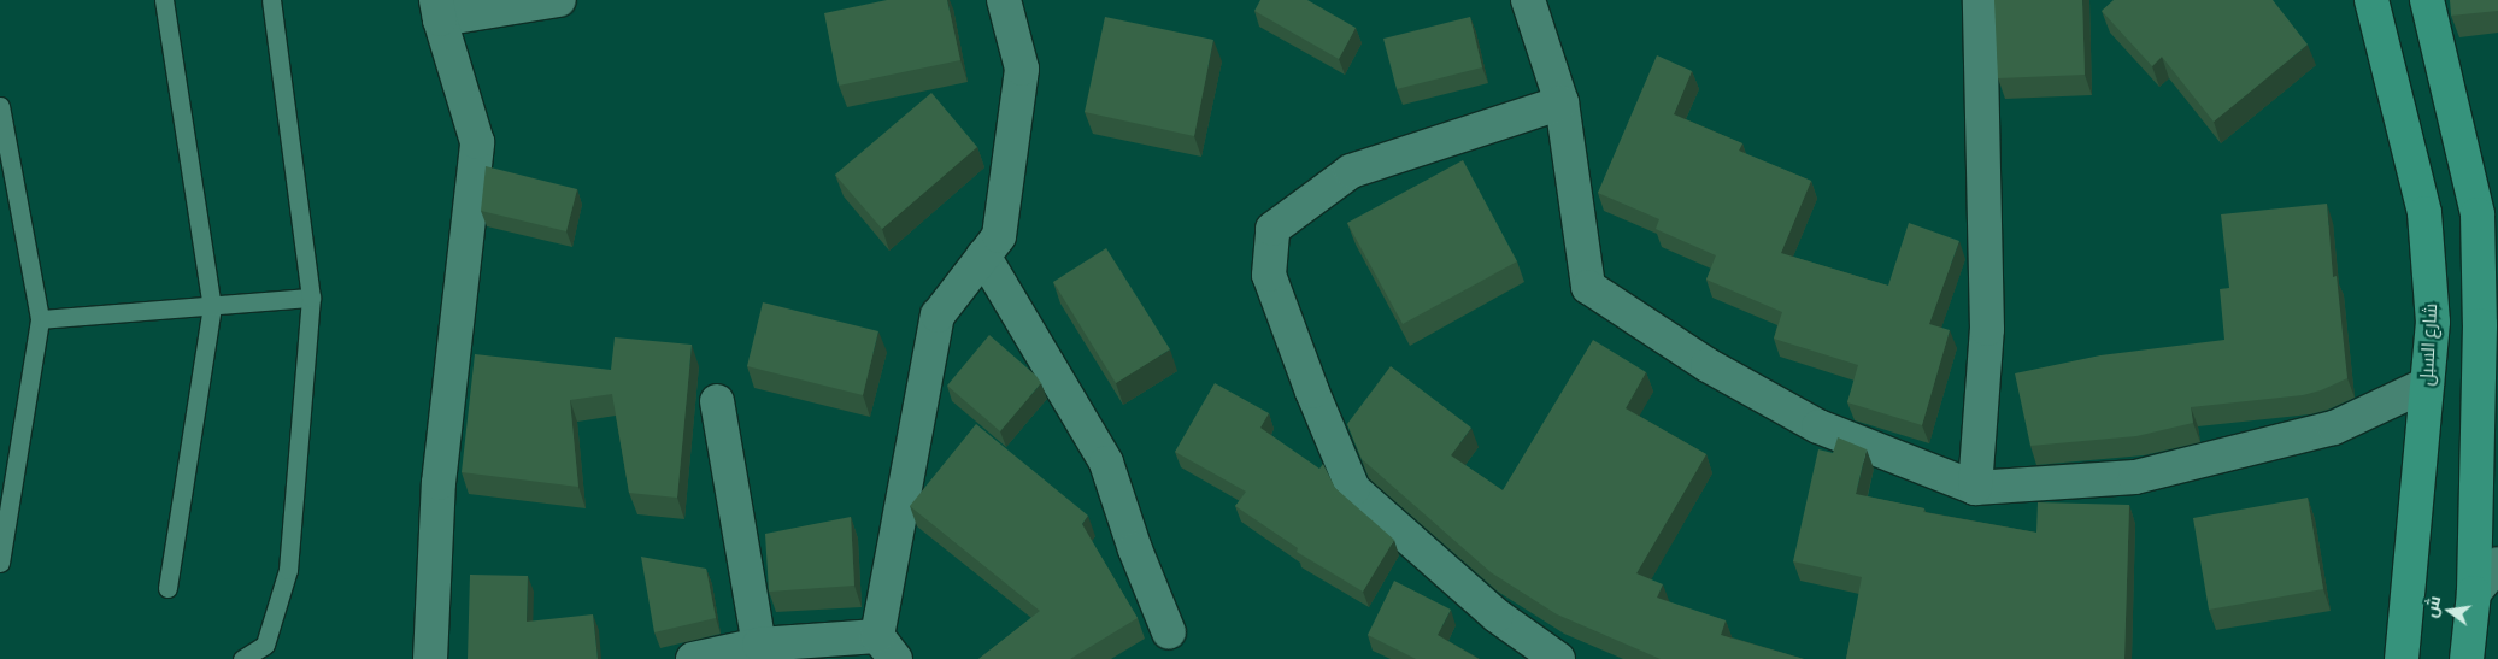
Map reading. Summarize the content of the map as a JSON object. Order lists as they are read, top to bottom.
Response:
{
  "streets": {
    "main road": ["شارع السبل"]
  },
  "north": "left"
}
